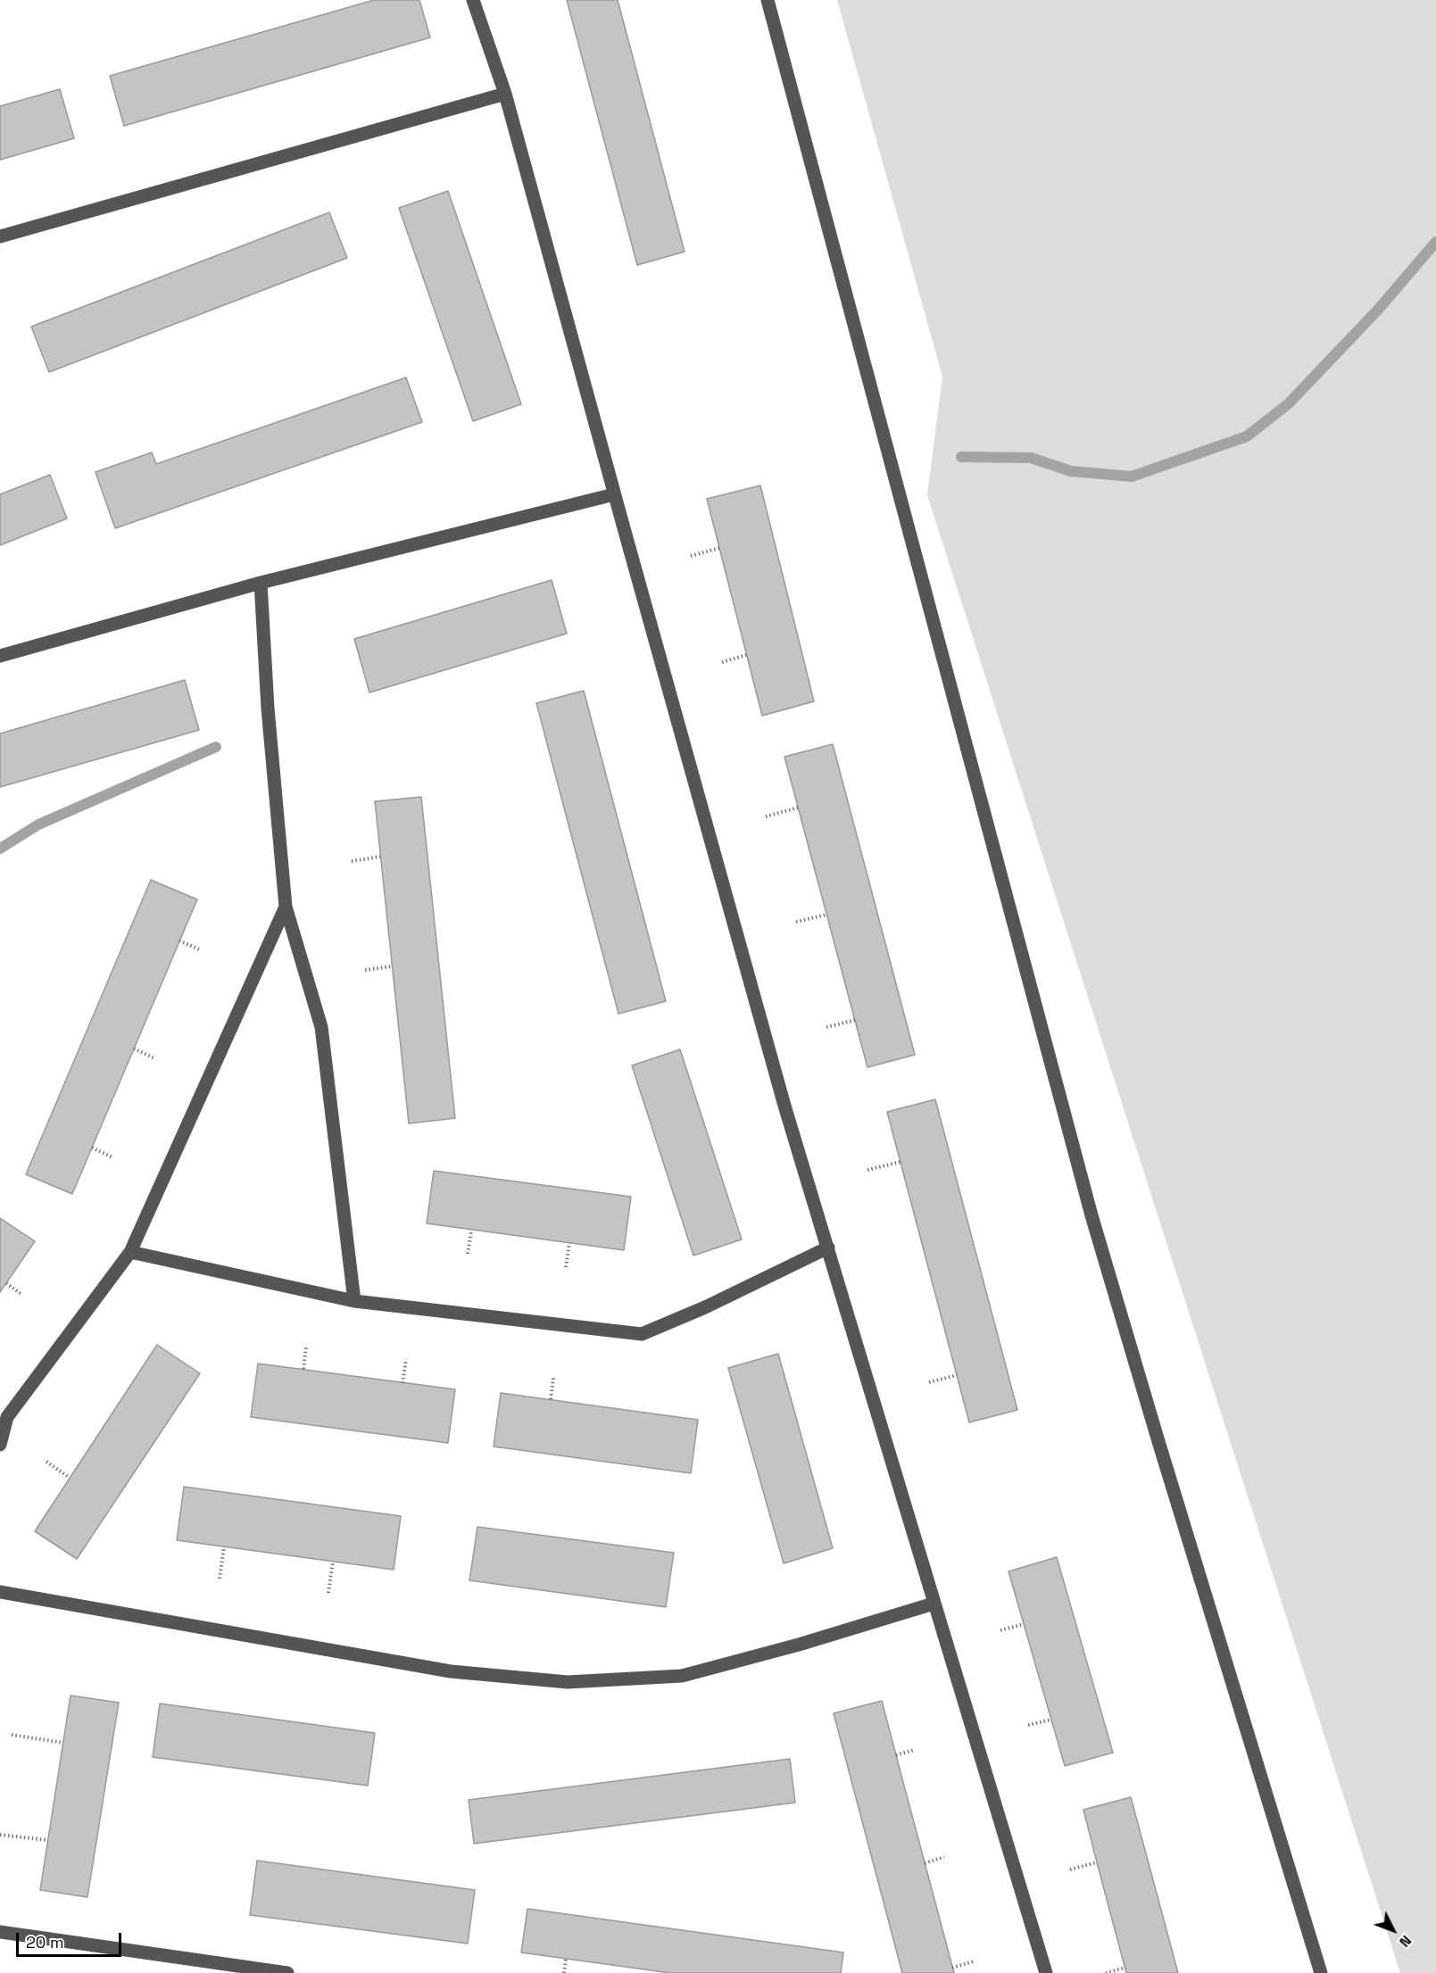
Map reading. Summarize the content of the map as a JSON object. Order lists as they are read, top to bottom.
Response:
{
  "scale_bar": "20 m",
  "north": "bottom right"
}
